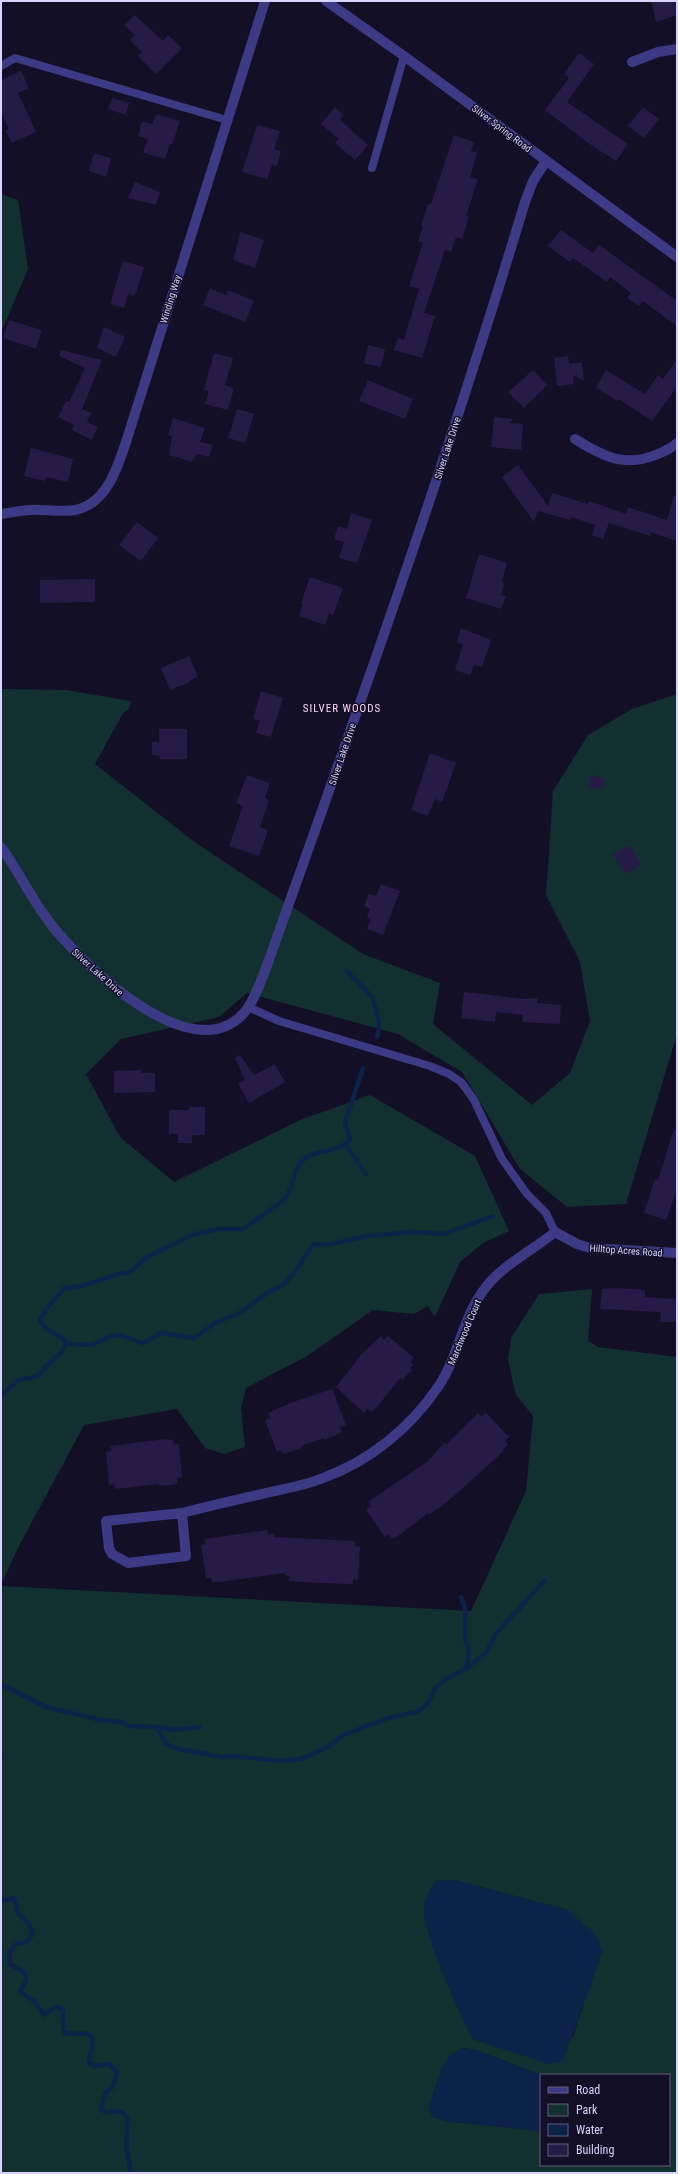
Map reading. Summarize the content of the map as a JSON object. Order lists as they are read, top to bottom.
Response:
{
  "streets": {
    "street": [
      "Silver Spring Road",
      "Winding Way",
      "Silver Lake Drive",
      "Hilltop Acres Road",
      "Marchwood Court"
    ]
  },
  "crossings": [
    ["Silver Spring Road", "Silver Lake Drive"],
    ["Hilltop Acres Road", "Marchwood Court"]
  ],
  "districts": ["SILVER WOODS"],
  "legend": [
    "Road",
    "Park",
    "Water",
    "Building"
  ]
}
